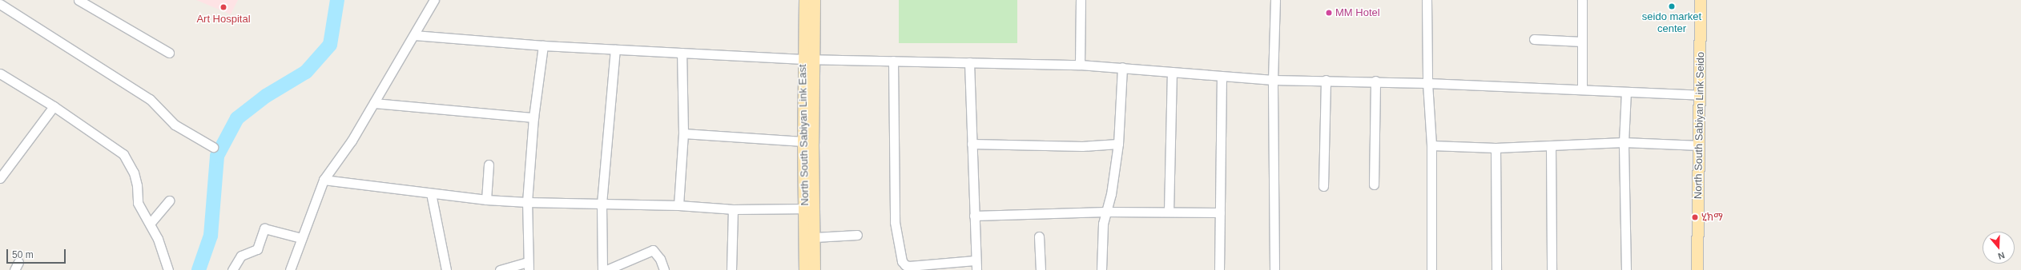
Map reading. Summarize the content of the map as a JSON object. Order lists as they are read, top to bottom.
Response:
{
  "streets": {
    "main road": ["North South Sabiyan Link Seido", "North South Sabiyan Link East"]
  },
  "places": [
    "seido market center",
    "Art Hospital",
    "MM Hotel",
    "ሂክማ"
  ],
  "scale_bar": "50 m",
  "north": "bottom"
}
